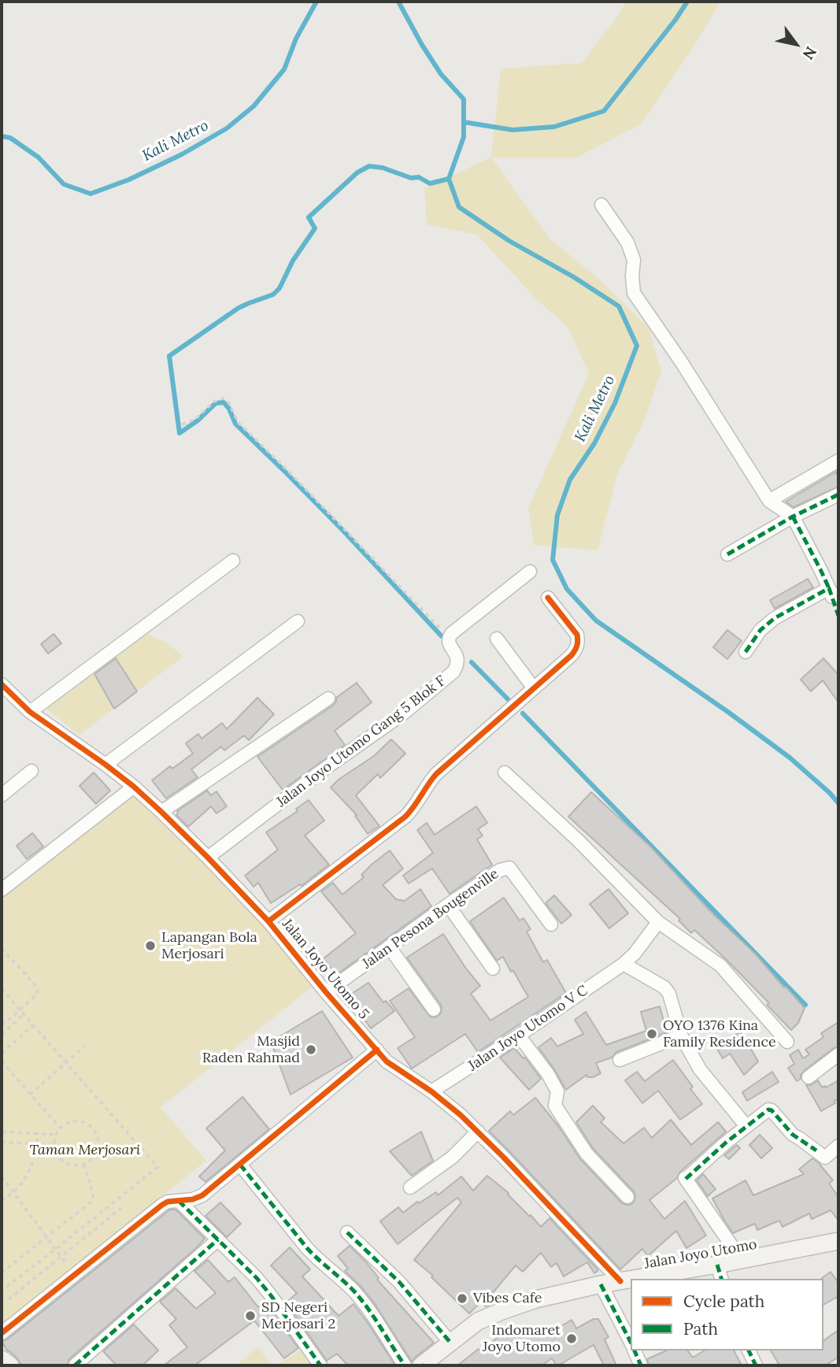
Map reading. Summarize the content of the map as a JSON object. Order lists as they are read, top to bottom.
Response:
{
  "streets": {
    "main road": ["Jalan Joyo Utomo"],
    "street": [
      "Jalan Joyo Utomo Gang 5 Blok F",
      "Jalan Pesona Bougenville",
      "Jalan Joyo Utomo 5",
      "Jalan Joyo Utomo V C"
    ]
  },
  "crossings": [
    ["Jalan Joyo Utomo Gang 5 Blok F", "Jalan Joyo Utomo 5"],
    ["Jalan Pesona Bougenville", "Jalan Joyo Utomo 5"],
    ["Jalan Joyo Utomo 5", "Jalan Joyo Utomo V C"],
    ["Jalan Joyo Utomo 5", "Jalan Joyo Utomo"]
  ],
  "water": ["Kali Metro"],
  "parks": ["Taman Merjosari"],
  "places": [
    "Lapangan Bola Merjosari",
    "OYO 1376 Kina Family Residence",
    "Masjid Raden Rahmad",
    "Vibes Cafe",
    "SD Negeri Merjosari 2",
    "Indomaret Joyo Utomo"
  ],
  "legend": ["Cycle path", "Path"],
  "north": "bottom right"
}
